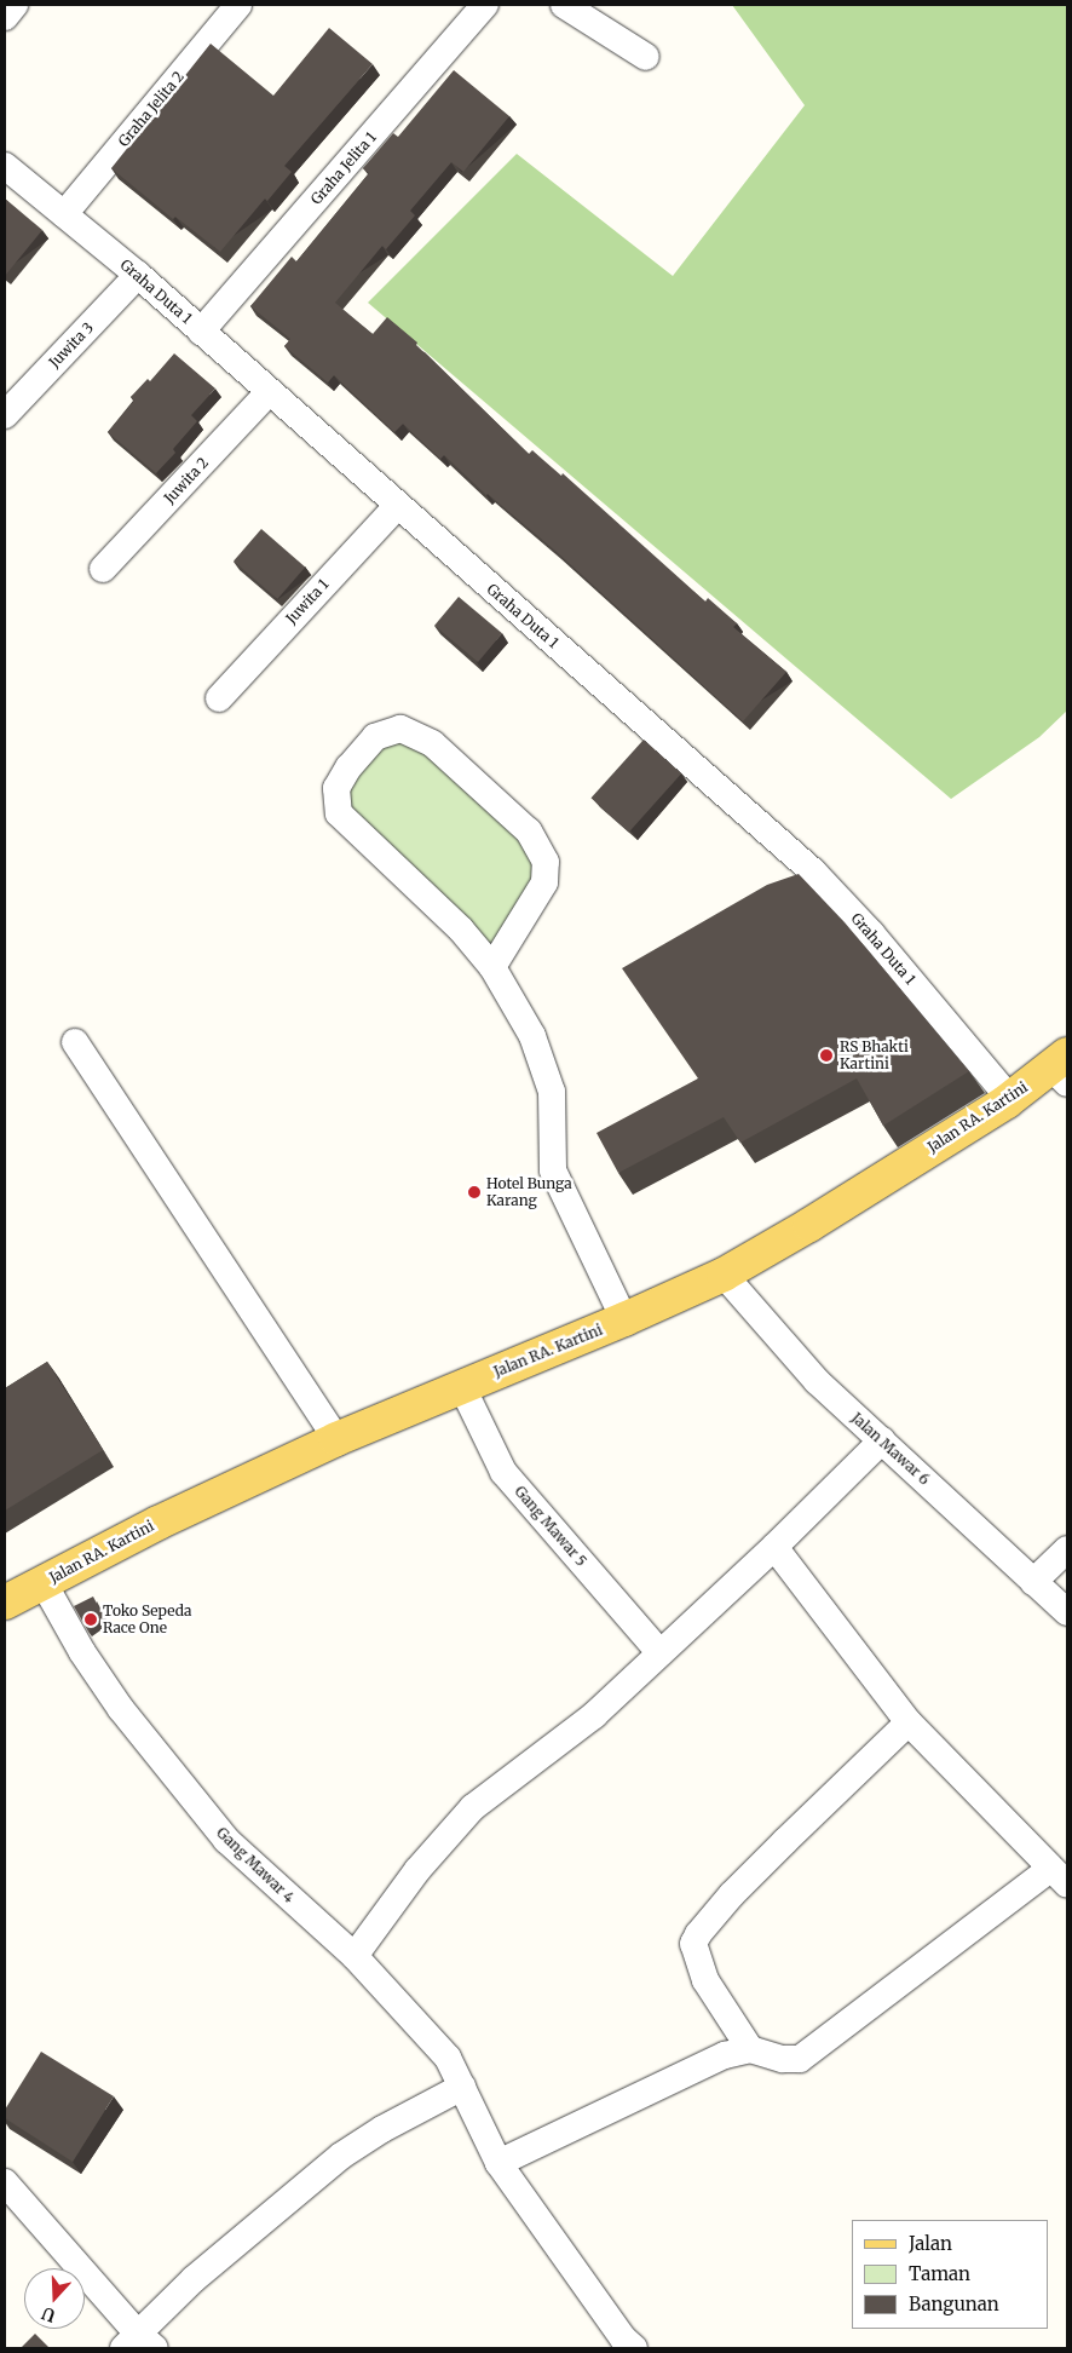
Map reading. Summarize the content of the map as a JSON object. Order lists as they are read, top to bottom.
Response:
{
  "streets": {
    "main road": ["Jalan RA. Kartini"],
    "street": [
      "Graha Jelita 2",
      "Graha Jelita 1",
      "Graha Duta 1",
      "Juwita 3",
      "Juwita 2",
      "Juwita 1",
      "Jalan Mawar 6",
      "Gang Mawar 5",
      "Gang Mawar 4"
    ]
  },
  "crossings": [
    ["Graha Jelita 2", "Graha Duta 1"],
    ["Graha Jelita 1", "Graha Duta 1"],
    ["Graha Duta 1", "Juwita 3"],
    ["Graha Duta 1", "Juwita 2"],
    ["Graha Duta 1", "Juwita 1"],
    ["Graha Duta 1", "Jalan RA. Kartini"],
    ["Jalan RA. Kartini", "Jalan Mawar 6"],
    ["Jalan RA. Kartini", "Gang Mawar 5"],
    ["Jalan RA. Kartini", "Gang Mawar 4"]
  ],
  "places": ["RS Bhakti Kartini", "Hotel Bunga Karang", "Toko Sepeda Race One"],
  "legend": ["Jalan", "Taman", "Bangunan"],
  "north": "bottom"
}
